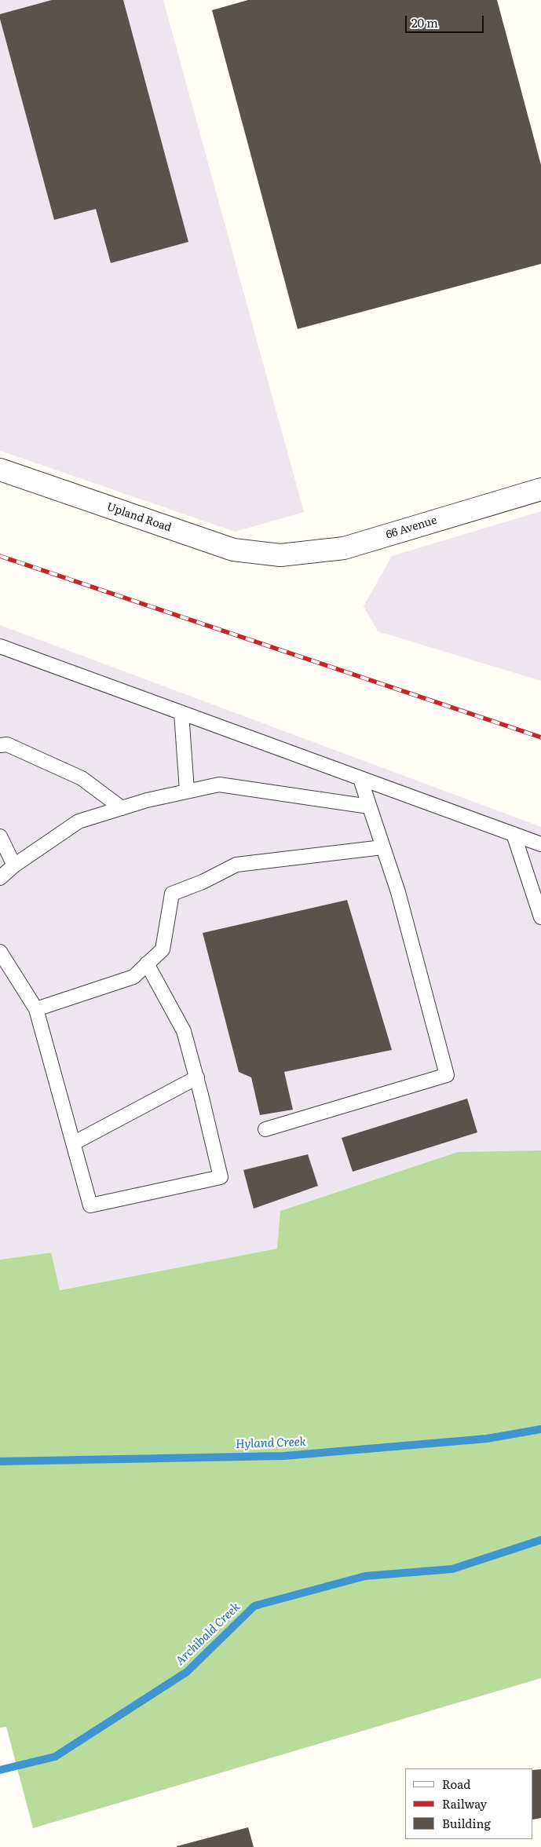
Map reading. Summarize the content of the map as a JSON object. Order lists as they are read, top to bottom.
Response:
{
  "streets": {
    "street": ["Upland Road", "66 Avenue"]
  },
  "crossings": [
    ["Upland Road", "66 Avenue"]
  ],
  "water": ["Hyland Creek", "Archibald Creek"],
  "legend": ["Road", "Railway", "Building"],
  "scale_bar": "20 m"
}
